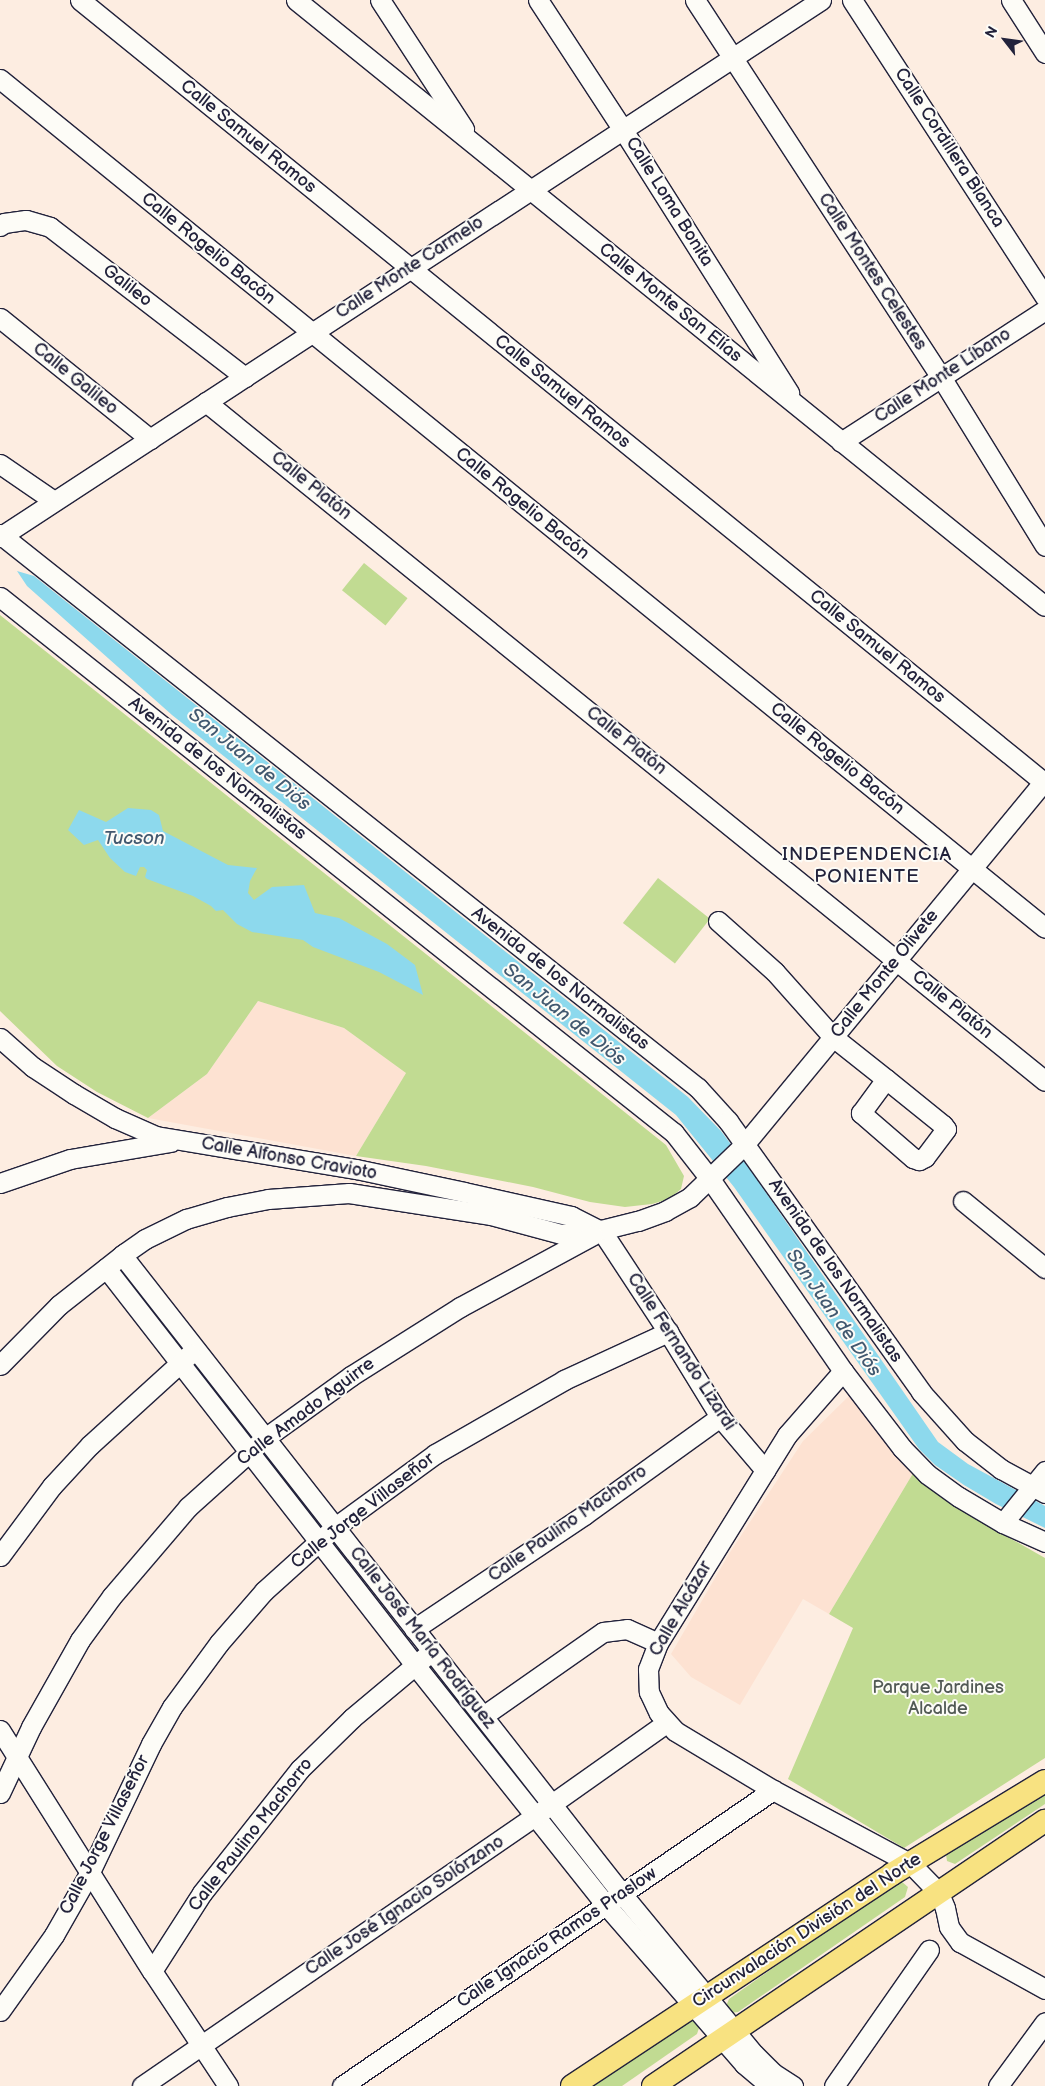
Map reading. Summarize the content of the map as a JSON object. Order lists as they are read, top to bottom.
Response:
{
  "streets": {
    "main road": ["Circunvalación División del Norte"],
    "street": [
      "Calle Samuel Ramos",
      "Calle Cordillera Blanca",
      "Calle Loma Bonita",
      "Calle Rogelio Bacón",
      "Calle Monte Carmelo",
      "Calle Montes Celestes",
      "Galileo",
      "Calle Monte San Elías",
      "Calle Monte Líbano",
      "Calle Galileo",
      "Calle Platón",
      "Avenida de los Normalistas",
      "Calle Monte Olivete",
      "Calle Alfonso Cravioto",
      "Calle Fernando Lizardi",
      "Calle Amado Aguirre",
      "Calle Jorge Villaseñor",
      "Calle Paulino Machorro",
      "Calle Alcázar",
      "Calle José María Rodríguez",
      "Calle José Ignacio Solórzano",
      "Calle Ignacio Ramos Praslow"
    ]
  },
  "crossings": [
    ["Calle Samuel Ramos", "Calle Monte Carmelo"],
    ["Calle Samuel Ramos", "Calle Monte Olivete"],
    ["Calle Loma Bonita", "Calle Monte Carmelo"],
    ["Calle Loma Bonita", "Calle Monte San Elías"],
    ["Calle Rogelio Bacón", "Calle Monte Carmelo"],
    ["Calle Rogelio Bacón", "Calle Monte Olivete"],
    ["Calle Monte Carmelo", "Calle Montes Celestes"],
    ["Calle Monte Carmelo", "Galileo"],
    ["Calle Monte Carmelo", "Calle Monte San Elías"],
    ["Calle Monte Carmelo", "Calle Galileo"],
    ["Calle Monte Carmelo", "Calle Platón"],
    ["Calle Monte Carmelo", "Avenida de los Normalistas"],
    ["Calle Montes Celestes", "Calle Monte Líbano"],
    ["Calle Monte San Elías", "Calle Monte Líbano"],
    ["Calle Platón", "Calle Monte Olivete"],
    ["Avenida de los Normalistas", "Calle Monte Olivete"],
    ["Avenida de los Normalistas", "Calle Alcázar"],
    ["Calle Monte Olivete", "Calle Alfonso Cravioto"],
    ["Calle Monte Olivete", "Calle Fernando Lizardi"],
    ["Calle Monte Olivete", "Calle Amado Aguirre"],
    ["Calle Alfonso Cravioto", "Calle Fernando Lizardi"],
    ["Calle Alfonso Cravioto", "Calle Amado Aguirre"],
    ["Calle Fernando Lizardi", "Calle Amado Aguirre"],
    ["Calle Fernando Lizardi", "Calle Jorge Villaseñor"],
    ["Calle Fernando Lizardi", "Calle Paulino Machorro"],
    ["Calle Fernando Lizardi", "Calle Alcázar"],
    ["Calle Amado Aguirre", "Calle José María Rodríguez"],
    ["Calle Jorge Villaseñor", "Calle José María Rodríguez"],
    ["Calle Paulino Machorro", "Calle José María Rodríguez"],
    ["Calle Alcázar", "Calle José Ignacio Solórzano"],
    ["Calle Alcázar", "Circunvalación División del Norte"],
    ["Calle Alcázar", "Calle Ignacio Ramos Praslow"],
    ["Calle José María Rodríguez", "Calle José Ignacio Solórzano"],
    ["Calle José María Rodríguez", "Circunvalación División del Norte"],
    ["Calle José María Rodríguez", "Calle Ignacio Ramos Praslow"]
  ],
  "districts": ["INDEPENDENCIA PONIENTE"],
  "water": ["San Juan de Diós", "Tucson"],
  "parks": ["Parque Jardines Alcalde"],
  "north": "top left"
}
